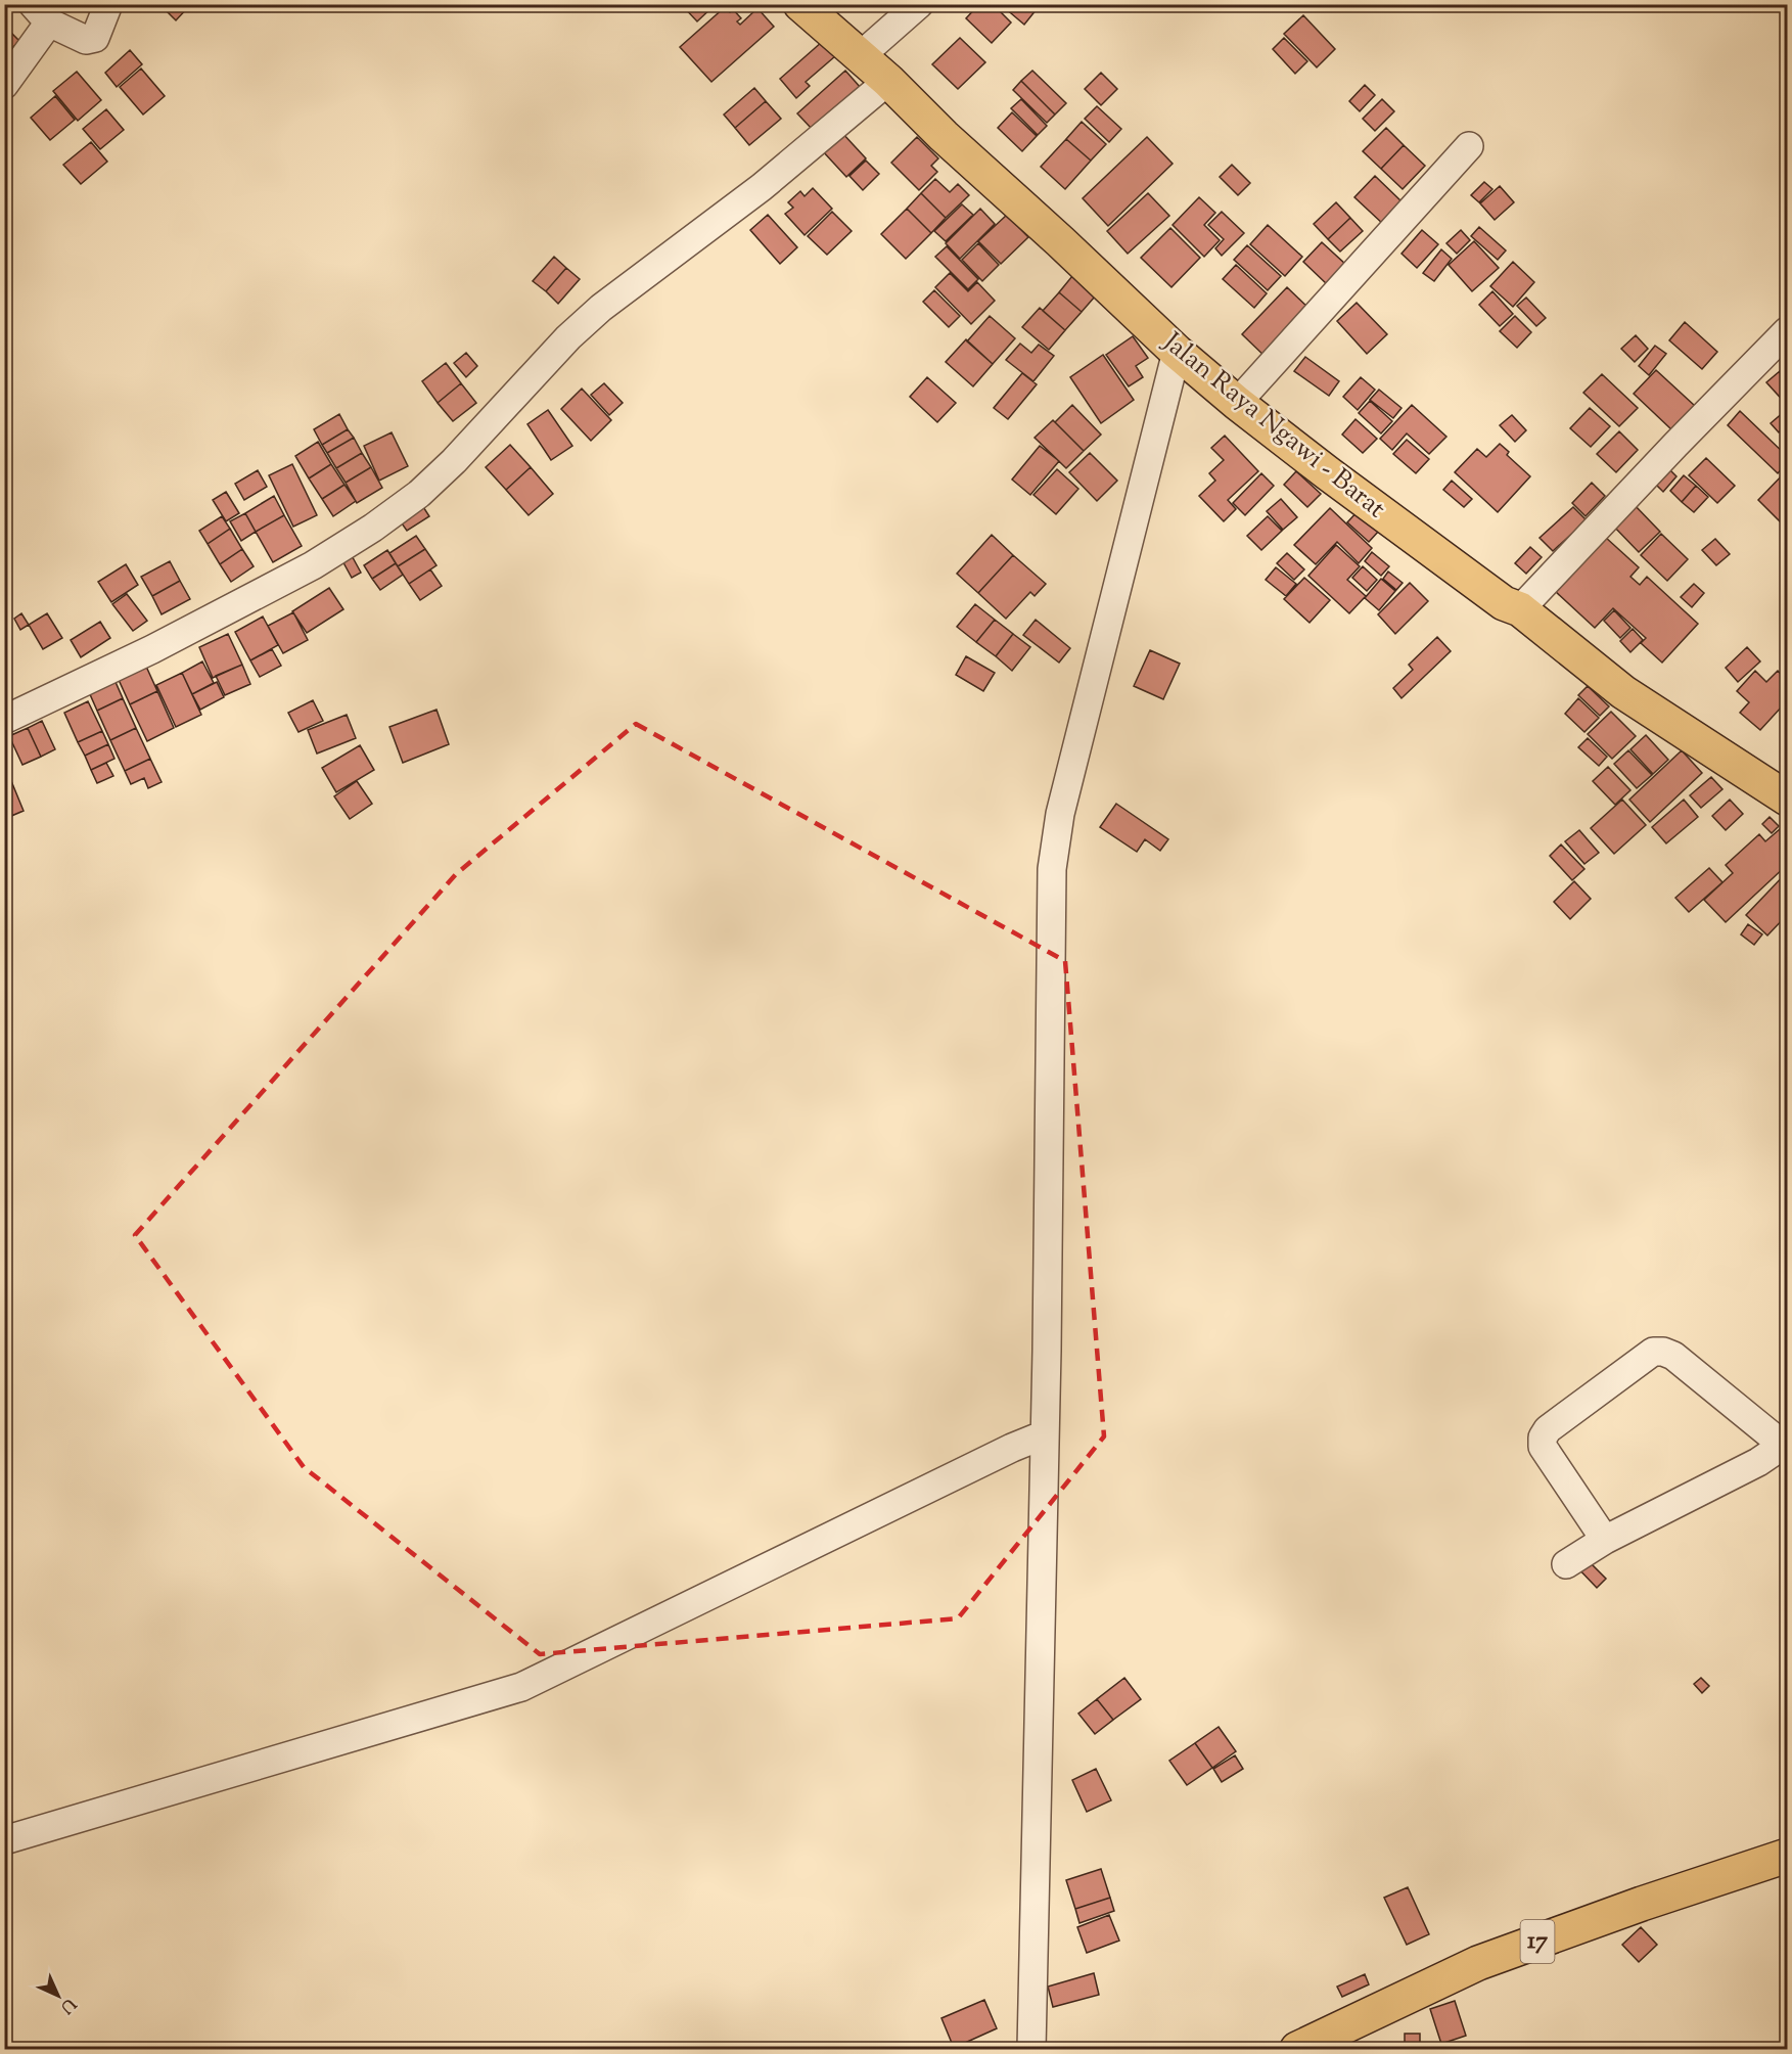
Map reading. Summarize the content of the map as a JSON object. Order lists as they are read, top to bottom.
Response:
{
  "streets": {
    "main road": ["Jalan Raya Ngawi - Barat", "17"]
  },
  "north": "bottom right"
}
